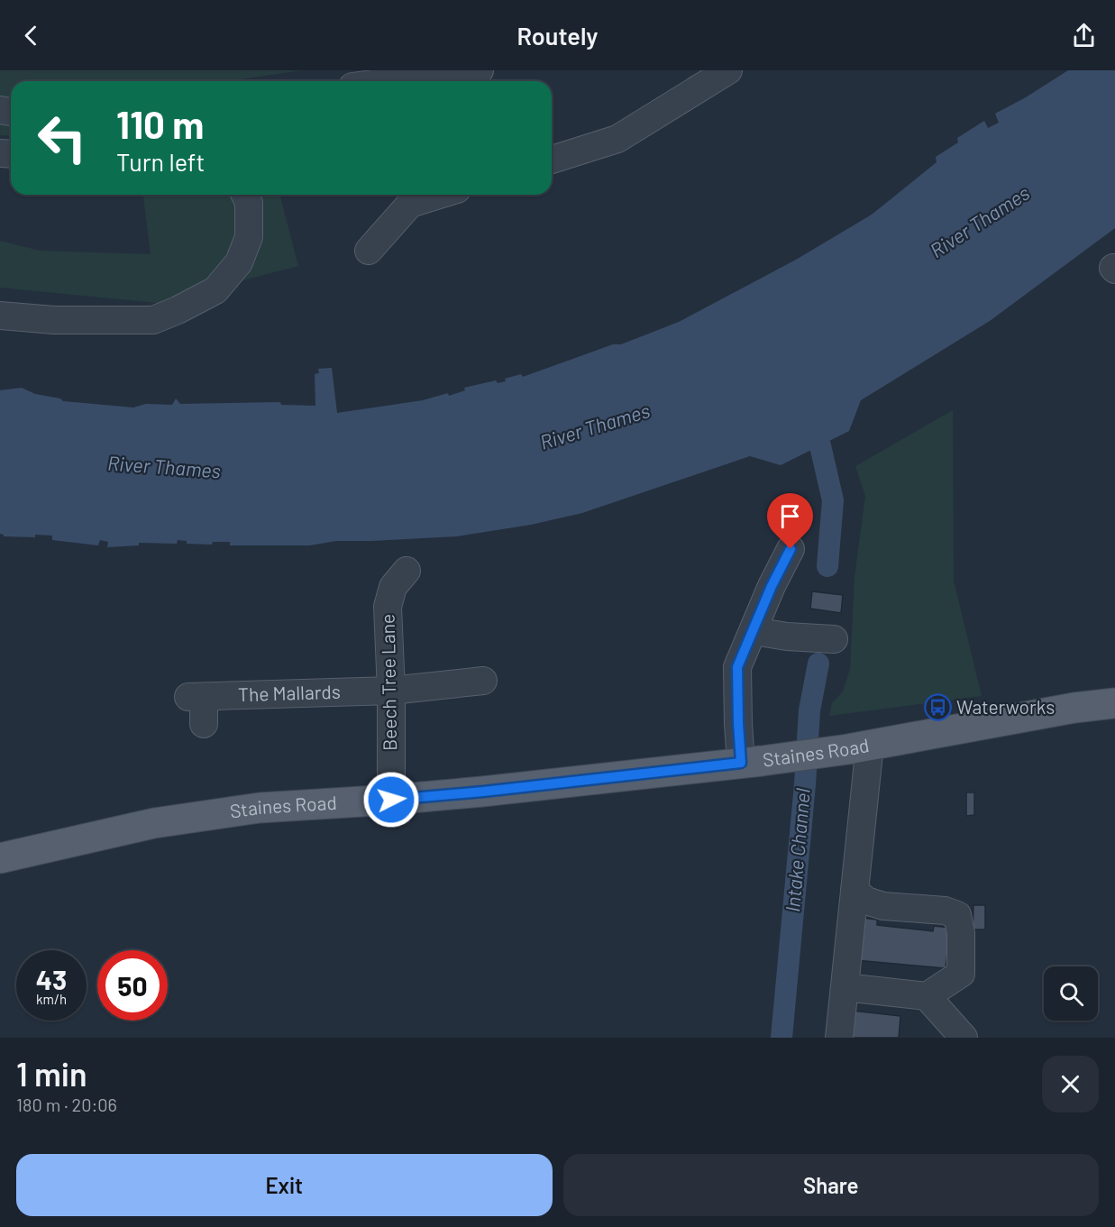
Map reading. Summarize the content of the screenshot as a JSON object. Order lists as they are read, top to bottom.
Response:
{
  "streets": {
    "main road": ["Staines Road"],
    "street": ["Beech Tree Lane", "The Mallards"]
  },
  "crossings": [
    ["Beech Tree Lane", "The Mallards"],
    ["Beech Tree Lane", "Staines Road"]
  ],
  "water": ["River Thames", "Intake Channel"],
  "places": {
    "bus stop": ["Waterworks"]
  },
  "page": {
    "header": "Routely",
    "turn": ["110 m", "Turn left"],
    "speed": "43 km/h",
    "limit": "50",
    "heading": ["1 min", "180 m · 20:06"],
    "buttons": ["Exit", "Share"]
  }
}
